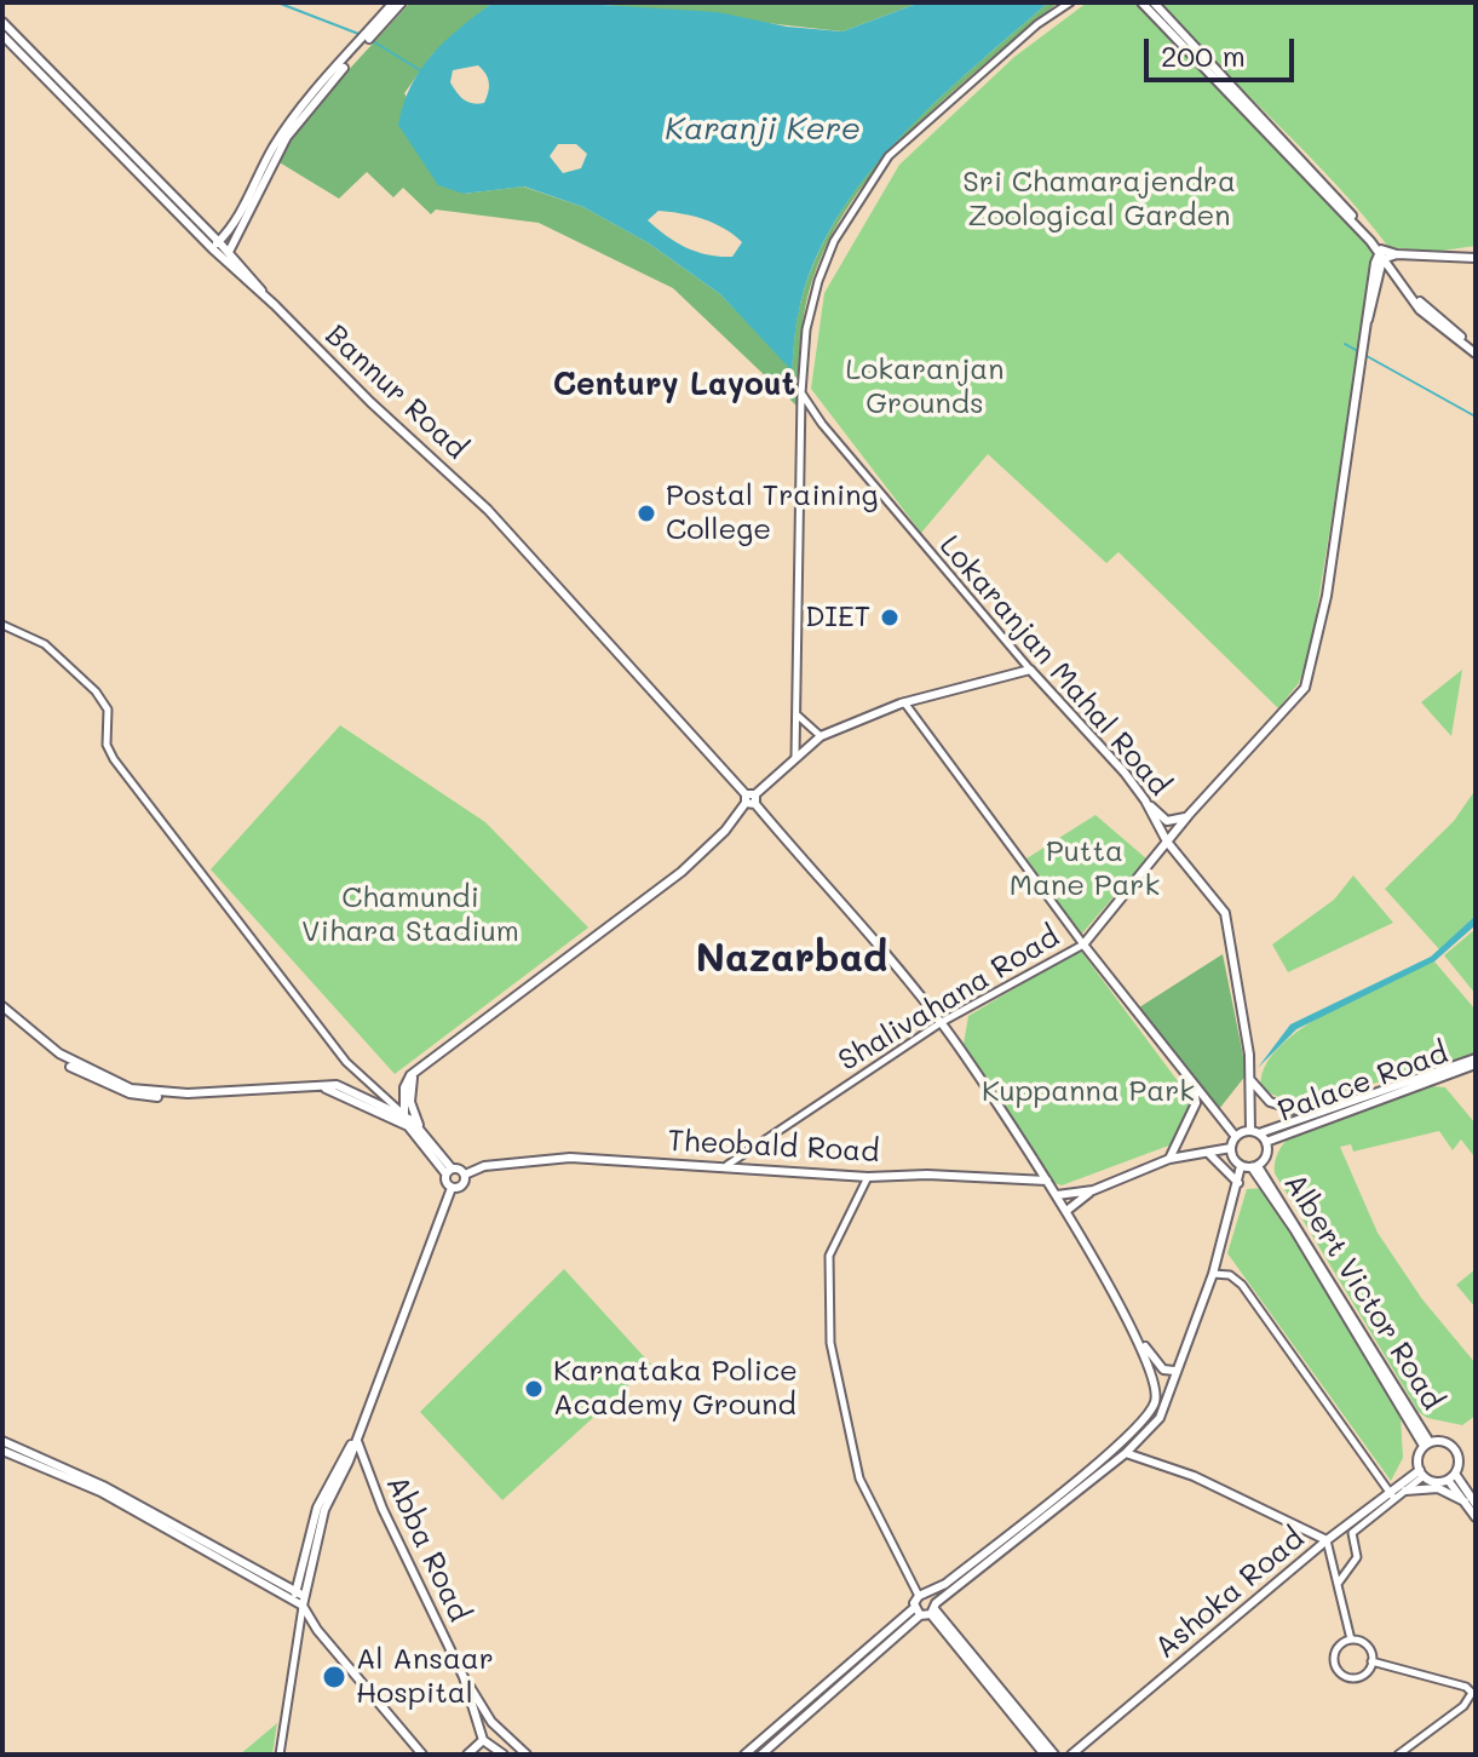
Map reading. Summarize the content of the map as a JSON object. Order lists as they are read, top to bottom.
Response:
{
  "streets": {
    "main road": [
      "Bannur Road",
      "Lokaranjan Mahal Road",
      "Shalivahana Road",
      "Palace Road",
      "Theobald Road",
      "Albert Victor Road",
      "Abba Road",
      "Ashoka Road"
    ]
  },
  "crossings": [
    ["Bannur Road", "Shalivahana Road"],
    ["Bannur Road", "Theobald Road"],
    ["Lokaranjan Mahal Road", "Shalivahana Road"],
    ["Lokaranjan Mahal Road", "Palace Road"],
    ["Lokaranjan Mahal Road", "Albert Victor Road"],
    ["Shalivahana Road", "Theobald Road"],
    ["Palace Road", "Albert Victor Road"],
    ["Albert Victor Road", "Ashoka Road"]
  ],
  "districts": ["Century Layout", "Nazarbad"],
  "water": ["Karanji Kere"],
  "parks": [
    "Sri Chamarajendra Zoological Garden",
    "Lokaranjan Grounds",
    "Putta Mane Park",
    "Chamundi Vihara Stadium",
    "Kuppanna Park"
  ],
  "places": [
    "Postal Training College",
    "DIET",
    "Karnataka Police Academy Ground",
    "Al Ansaar Hospital"
  ],
  "scale_bar": "200 m"
}
